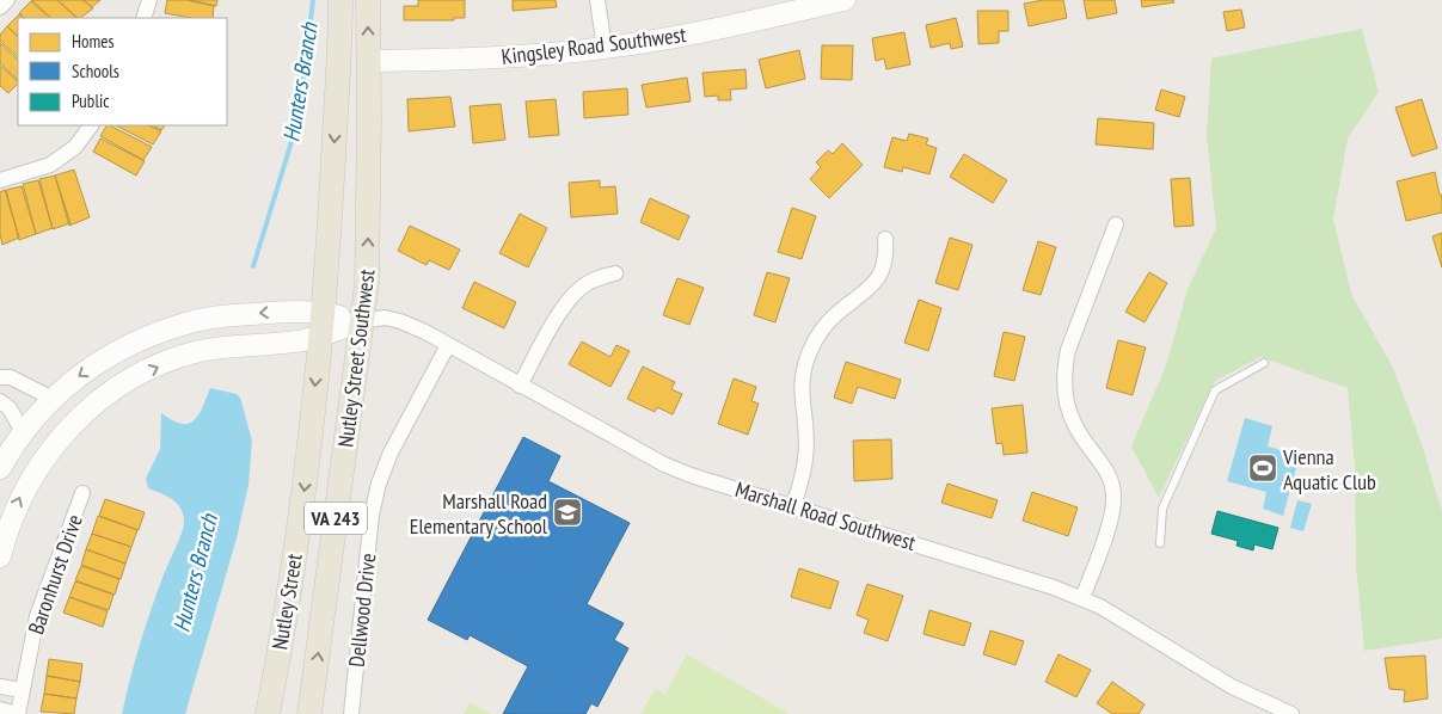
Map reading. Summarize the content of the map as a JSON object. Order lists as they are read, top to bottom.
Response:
{
  "streets": {
    "main road": ["Nutley Street Southwest", "VA 243", "Nutley Street"],
    "street": [
      "Kingsley Road Southwest",
      "Marshall Road Southwest",
      "Baronhurst Drive",
      "Dellwood Drive"
    ]
  },
  "crossings": [
    ["Kingsley Road Southwest", "Nutley Street Southwest"],
    ["Nutley Street Southwest", "Marshall Road Southwest"],
    ["Nutley Street Southwest", "Nutley Street"],
    ["Marshall Road Southwest", "Dellwood Drive"]
  ],
  "one_way": ["Nutley Street"],
  "water": ["Hunters Branch"],
  "places": {
    "sports": ["Vienna Aquatic Club"],
    "school or university": ["Marshall Road Elementary School"]
  },
  "legend": ["Homes", "Schools", "Public"]
}
